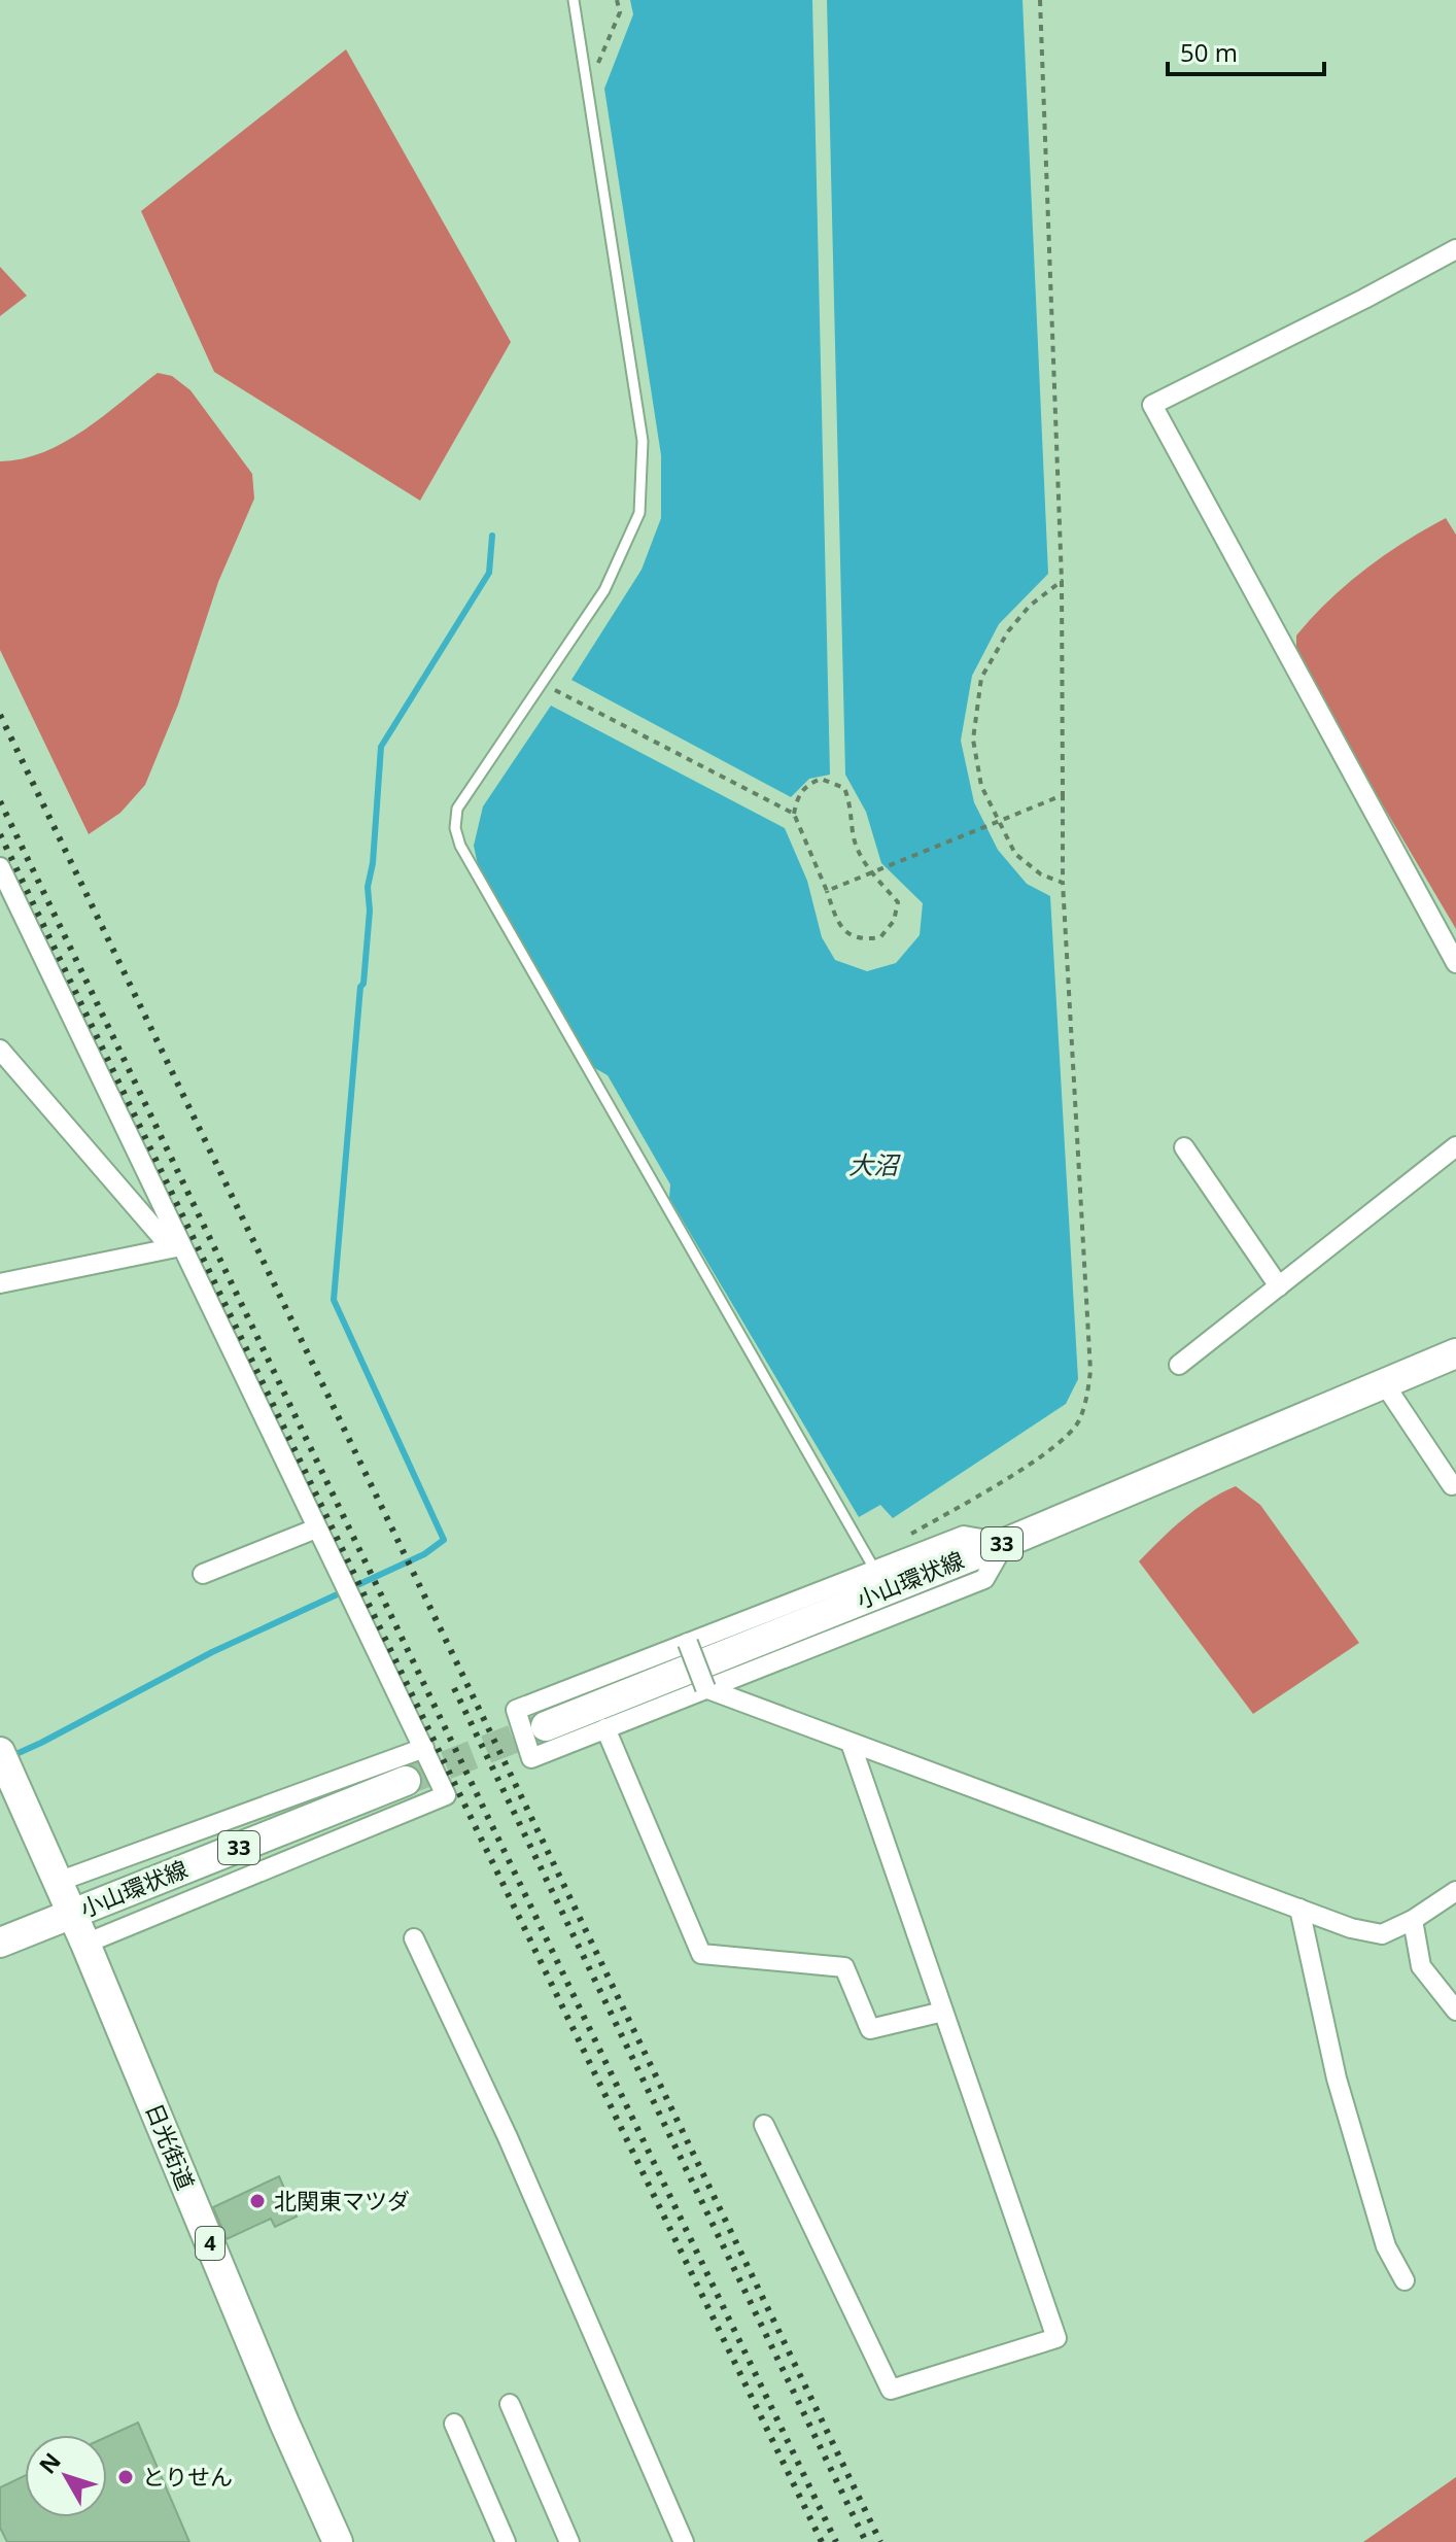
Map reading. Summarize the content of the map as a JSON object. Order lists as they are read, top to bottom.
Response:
{
  "streets": {
    "main road": [
      "33",
      "小山環状線",
      "日光街道",
      "4"
    ]
  },
  "crossings": [
    ["小山環状線", "日光街道"]
  ],
  "water": ["大沼"],
  "places": ["北関東マツダ", "とりせん"],
  "scale_bar": "50 m",
  "north": "top left"
}
